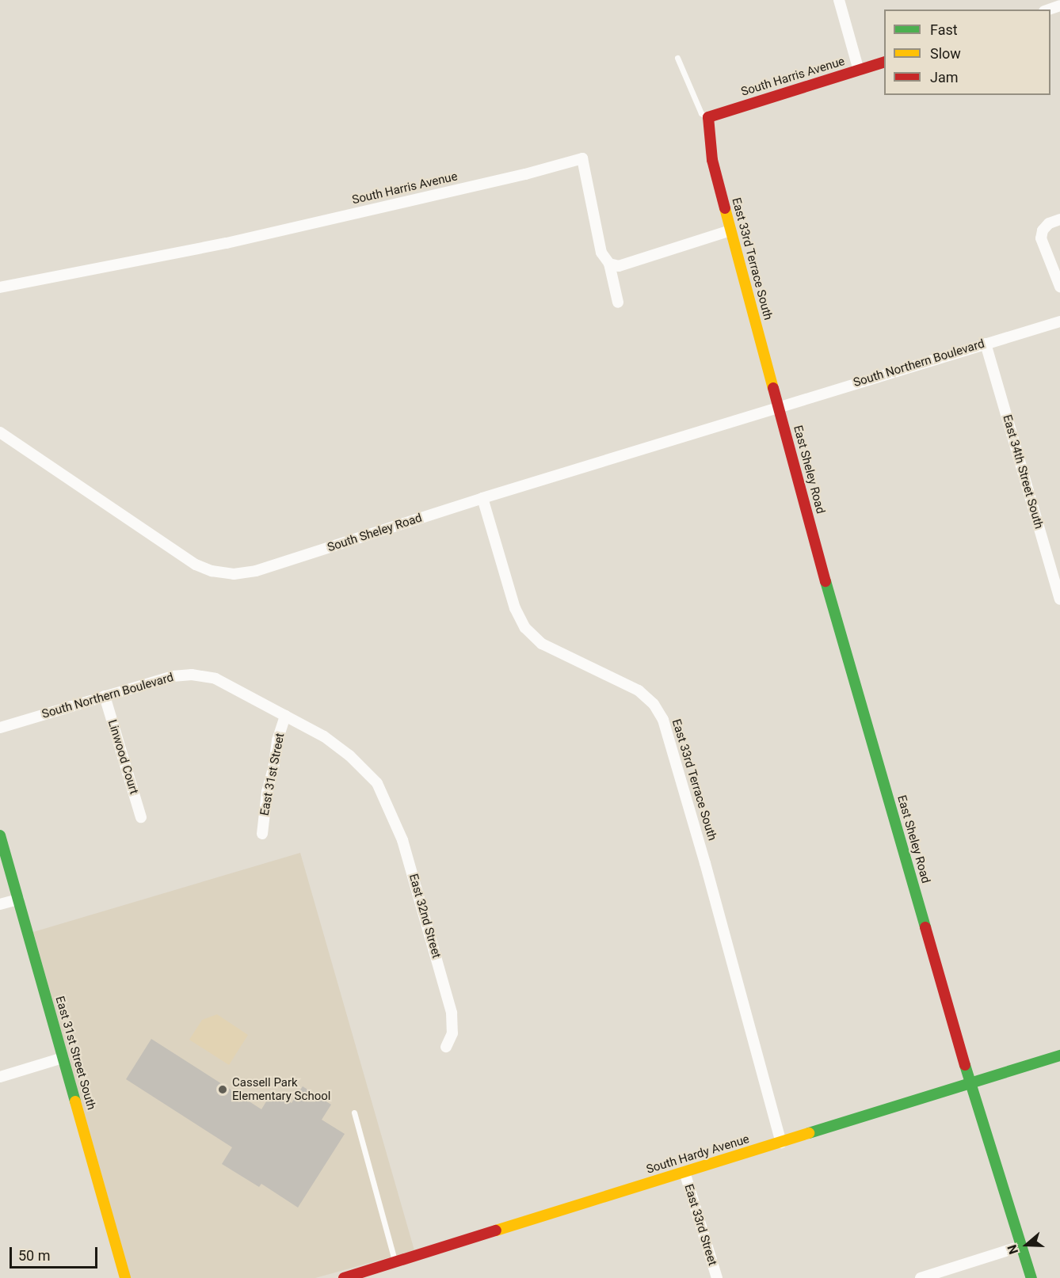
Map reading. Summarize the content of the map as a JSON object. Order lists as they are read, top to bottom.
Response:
{
  "streets": {
    "street": [
      "South Harris Avenue",
      "East 33rd Terrace South",
      "South Northern Boulevard",
      "East Sheley Road",
      "East 34th Street South",
      "South Sheley Road",
      "Linwood Court",
      "East 31st Street",
      "East 32nd Street",
      "East 31st Street South",
      "South Hardy Avenue",
      "East 33rd Street"
    ]
  },
  "crossings": [
    ["South Harris Avenue", "East 33rd Terrace South"],
    ["East 33rd Terrace South", "South Northern Boulevard"],
    ["East 33rd Terrace South", "East Sheley Road"],
    ["East 33rd Terrace South", "South Sheley Road"],
    ["East 33rd Terrace South", "South Hardy Avenue"],
    ["South Northern Boulevard", "East Sheley Road"],
    ["South Northern Boulevard", "East 34th Street South"],
    ["South Northern Boulevard", "South Sheley Road"],
    ["South Northern Boulevard", "Linwood Court"],
    ["South Northern Boulevard", "East 31st Street"],
    ["South Northern Boulevard", "East 32nd Street"],
    ["East Sheley Road", "South Sheley Road"],
    ["East Sheley Road", "South Hardy Avenue"],
    ["South Hardy Avenue", "East 33rd Street"]
  ],
  "places": ["Cassell Park Elementary School"],
  "legend": ["Fast", "Slow", "Jam"],
  "scale_bar": "50 m",
  "north": "left"
}
